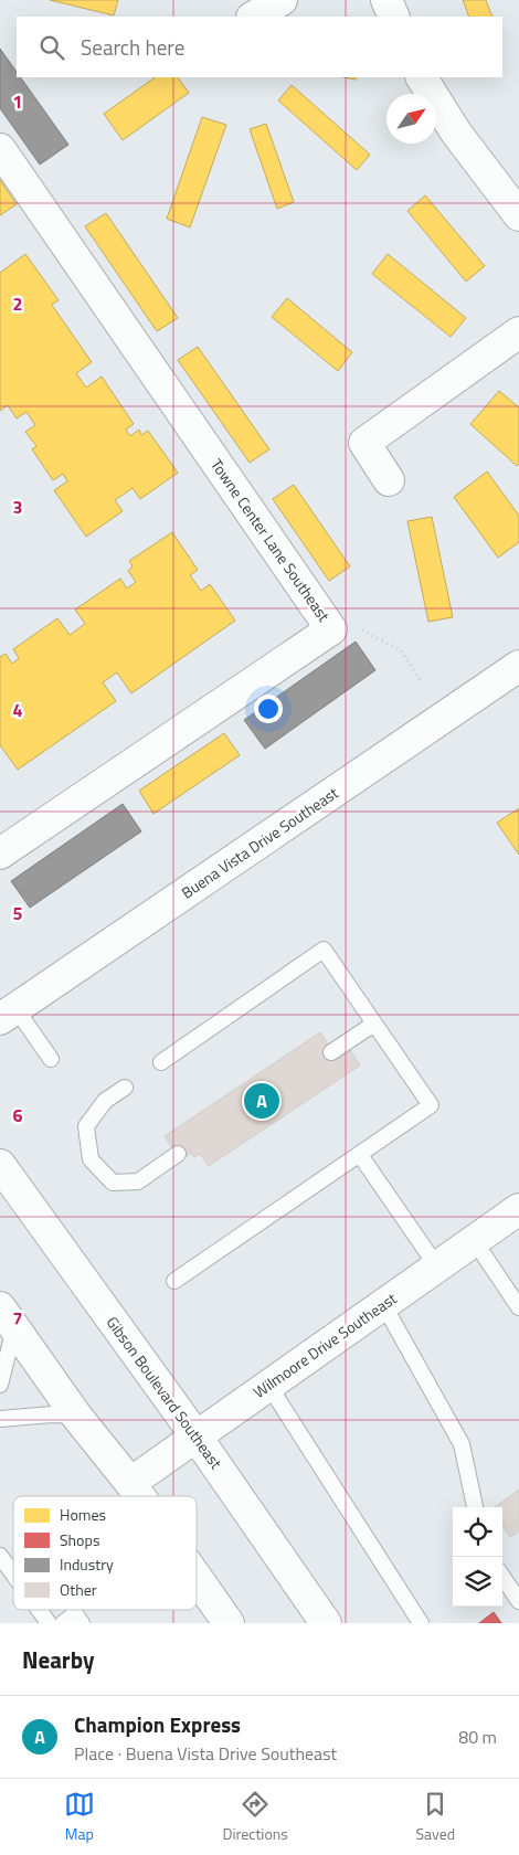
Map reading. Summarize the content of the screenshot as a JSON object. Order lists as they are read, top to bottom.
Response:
{
  "streets": {
    "street": [
      "Towne Center Lane Southeast",
      "Buena Vista Drive Southeast",
      "Wilmoore Drive Southeast",
      "Gibson Boulevard Southeast"
    ]
  },
  "crossings": [
    ["Wilmoore Drive Southeast", "Gibson Boulevard Southeast"]
  ],
  "legend": [
    "Homes",
    "Shops",
    "Industry",
    "Other"
  ],
  "north": "top right",
  "page": {
    "search": "Search here",
    "pins": "A",
    "heading": "Nearby",
    "list": [
      {
        "mark": "A",
        "name": "Champion Express",
        "note": "Place · Buena Vista Drive Southeast",
        "value": "80 m"
      }
    ],
    "nav": ["Map", "Directions", "Saved"]
  },
  "grid": {
    "rows": [
      "1",
      "2",
      "3",
      "4",
      "5",
      "6",
      "7"
    ]
  }
}
